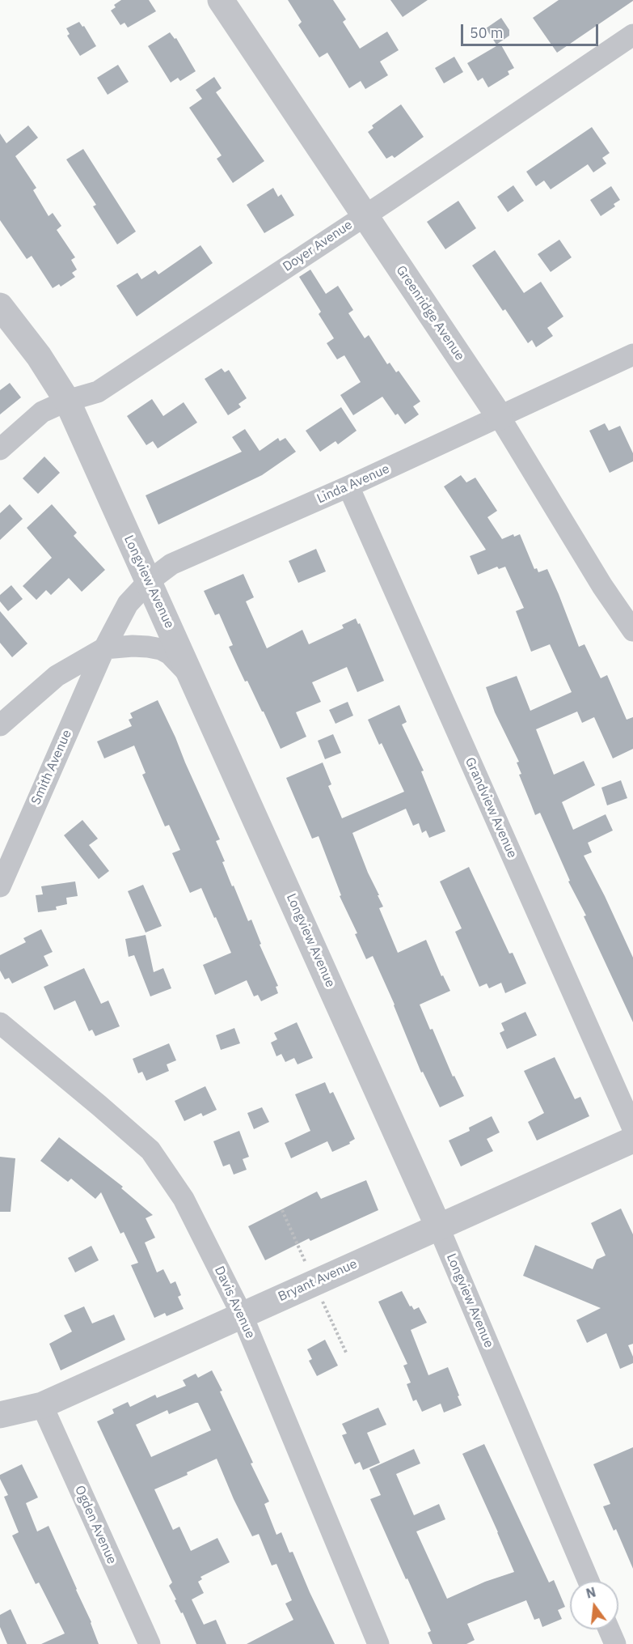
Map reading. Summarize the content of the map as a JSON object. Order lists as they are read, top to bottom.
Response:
{
  "streets": {
    "street": [
      "Doyer Avenue",
      "Greenridge Avenue",
      "Linda Avenue",
      "Longview Avenue",
      "Smith Avenue",
      "Grandview Avenue",
      "Bryant Avenue",
      "Davis Avenue",
      "Ogden Avenue"
    ]
  },
  "crossings": [
    ["Doyer Avenue", "Greenridge Avenue"],
    ["Doyer Avenue", "Longview Avenue"],
    ["Greenridge Avenue", "Linda Avenue"],
    ["Linda Avenue", "Longview Avenue"],
    ["Linda Avenue", "Smith Avenue"],
    ["Linda Avenue", "Grandview Avenue"],
    ["Longview Avenue", "Bryant Avenue"],
    ["Bryant Avenue", "Davis Avenue"],
    ["Bryant Avenue", "Ogden Avenue"]
  ],
  "scale_bar": "50 m",
  "north": "top"
}
